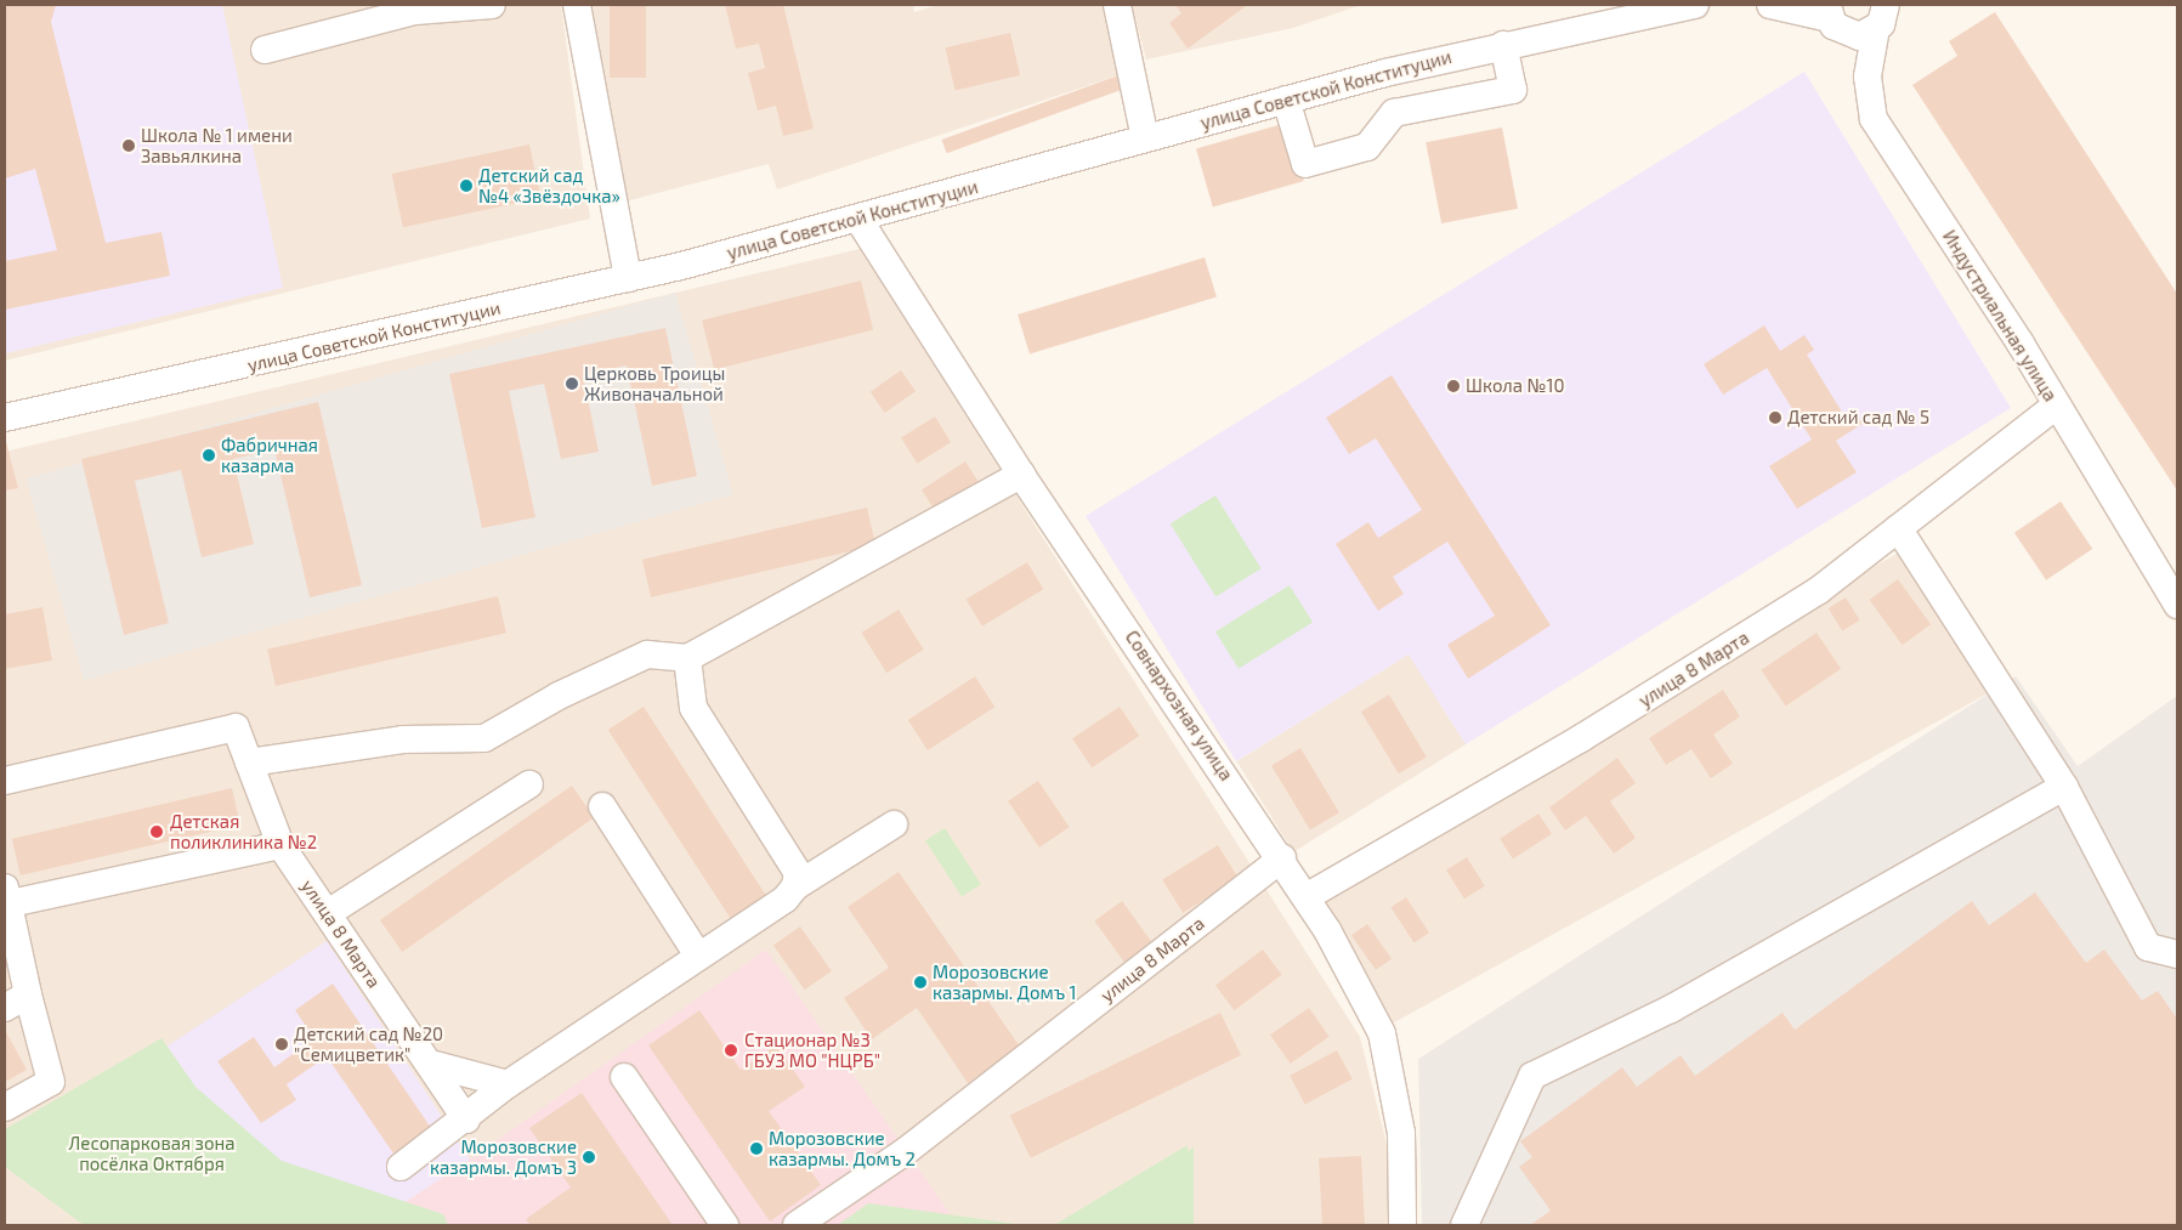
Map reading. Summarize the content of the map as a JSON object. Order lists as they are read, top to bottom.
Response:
{
  "streets": {
    "street": [
      "улица Советской Конституции",
      "Индустриальная улица",
      "улица 8 Марта",
      "Совнархозная улица"
    ]
  },
  "crossings": [
    ["улица Советской Конституции", "Совнархозная улица"],
    ["Индустриальная улица", "улица 8 Марта"],
    ["улица 8 Марта", "Совнархозная улица"]
  ],
  "parks": ["Лесопарковая зона посёлка Октября"],
  "places": [
    "Школа № 1 имени Завьялкина",
    "Детский сад №4 «Звёздочка»",
    "Церковь Троицы Живоначальной",
    "Школа №10",
    "Детский сад № 5",
    "Фабричная казарма",
    "Детская поликлиника №2",
    "Морозовские казармы. Домъ 1",
    "Детский сад №20 \"Семицветик\"",
    "Стационар №3 ГБУЗ МО \"НЦРБ\"",
    "Морозовские казармы. Домъ 2",
    "Морозовские казармы. Домъ 3"
  ]
}
